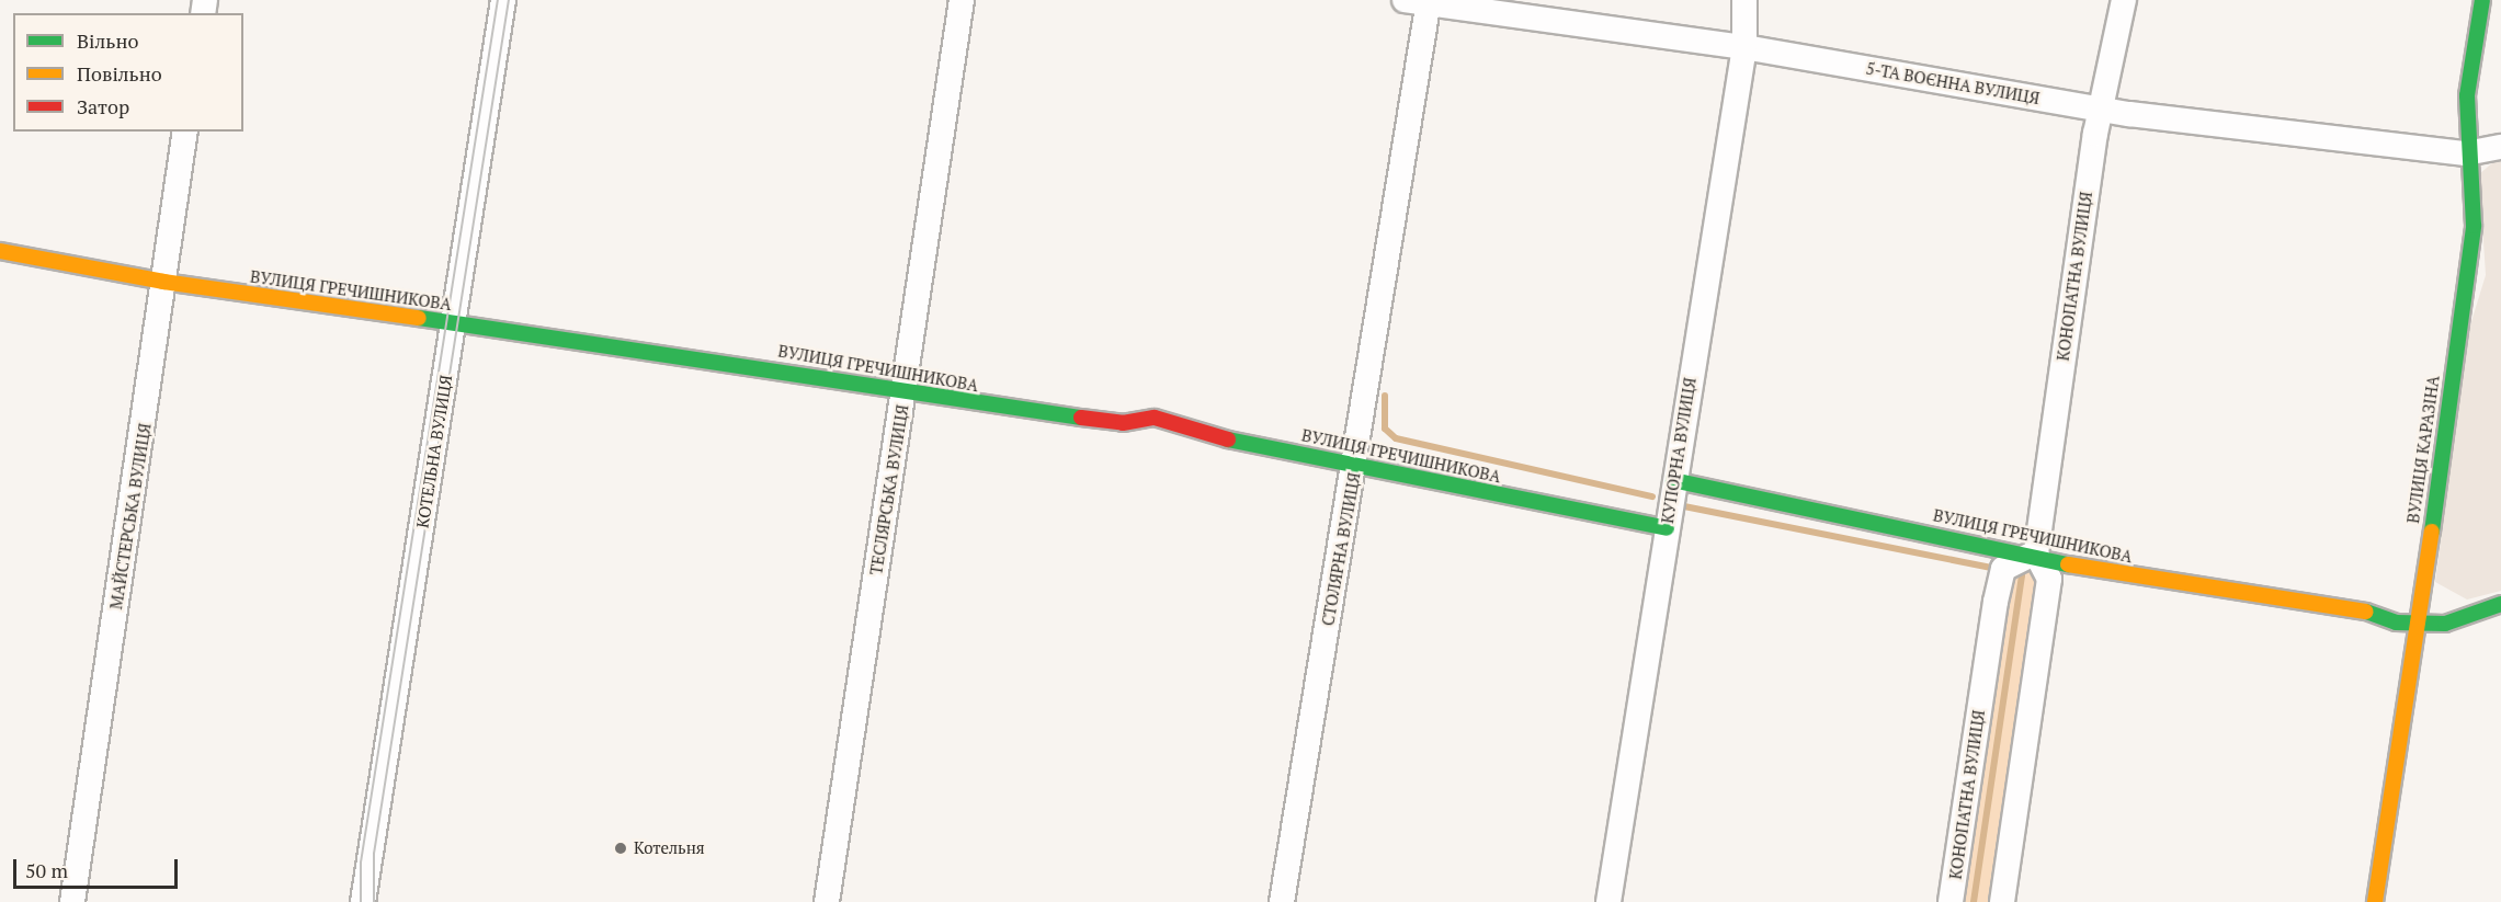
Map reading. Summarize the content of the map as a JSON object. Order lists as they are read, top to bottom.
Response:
{
  "streets": {
    "street": [
      "5-ТА ВОЄННА ВУЛИЦЯ",
      "КОНОПАТНА ВУЛИЦЯ",
      "ВУЛИЦЯ ГРЕЧИШНИКОВА",
      "ВУЛИЦЯ КАРАЗІНА",
      "КУПОРНА ВУЛИЦЯ",
      "КОТЕЛЬНА ВУЛИЦЯ",
      "ТЕСЛЯРСЬКА ВУЛИЦЯ",
      "МАЙСТЕРСЬКА ВУЛИЦЯ",
      "СТОЛЯРНА ВУЛИЦЯ"
    ]
  },
  "crossings": [
    ["5-ТА ВОЄННА ВУЛИЦЯ", "КОНОПАТНА ВУЛИЦЯ"],
    ["5-ТА ВОЄННА ВУЛИЦЯ", "ВУЛИЦЯ КАРАЗІНА"],
    ["5-ТА ВОЄННА ВУЛИЦЯ", "КУПОРНА ВУЛИЦЯ"],
    ["5-ТА ВОЄННА ВУЛИЦЯ", "СТОЛЯРНА ВУЛИЦЯ"],
    ["КОНОПАТНА ВУЛИЦЯ", "ВУЛИЦЯ ГРЕЧИШНИКОВА"],
    ["ВУЛИЦЯ ГРЕЧИШНИКОВА", "ВУЛИЦЯ КАРАЗІНА"],
    ["ВУЛИЦЯ ГРЕЧИШНИКОВА", "КУПОРНА ВУЛИЦЯ"],
    ["ВУЛИЦЯ ГРЕЧИШНИКОВА", "КОТЕЛЬНА ВУЛИЦЯ"],
    ["ВУЛИЦЯ ГРЕЧИШНИКОВА", "ТЕСЛЯРСЬКА ВУЛИЦЯ"],
    ["ВУЛИЦЯ ГРЕЧИШНИКОВА", "МАЙСТЕРСЬКА ВУЛИЦЯ"],
    ["ВУЛИЦЯ ГРЕЧИШНИКОВА", "СТОЛЯРНА ВУЛИЦЯ"]
  ],
  "places": ["Котельня"],
  "legend": ["Вільно", "Повільно", "Затор"],
  "scale_bar": "50 m"
}
